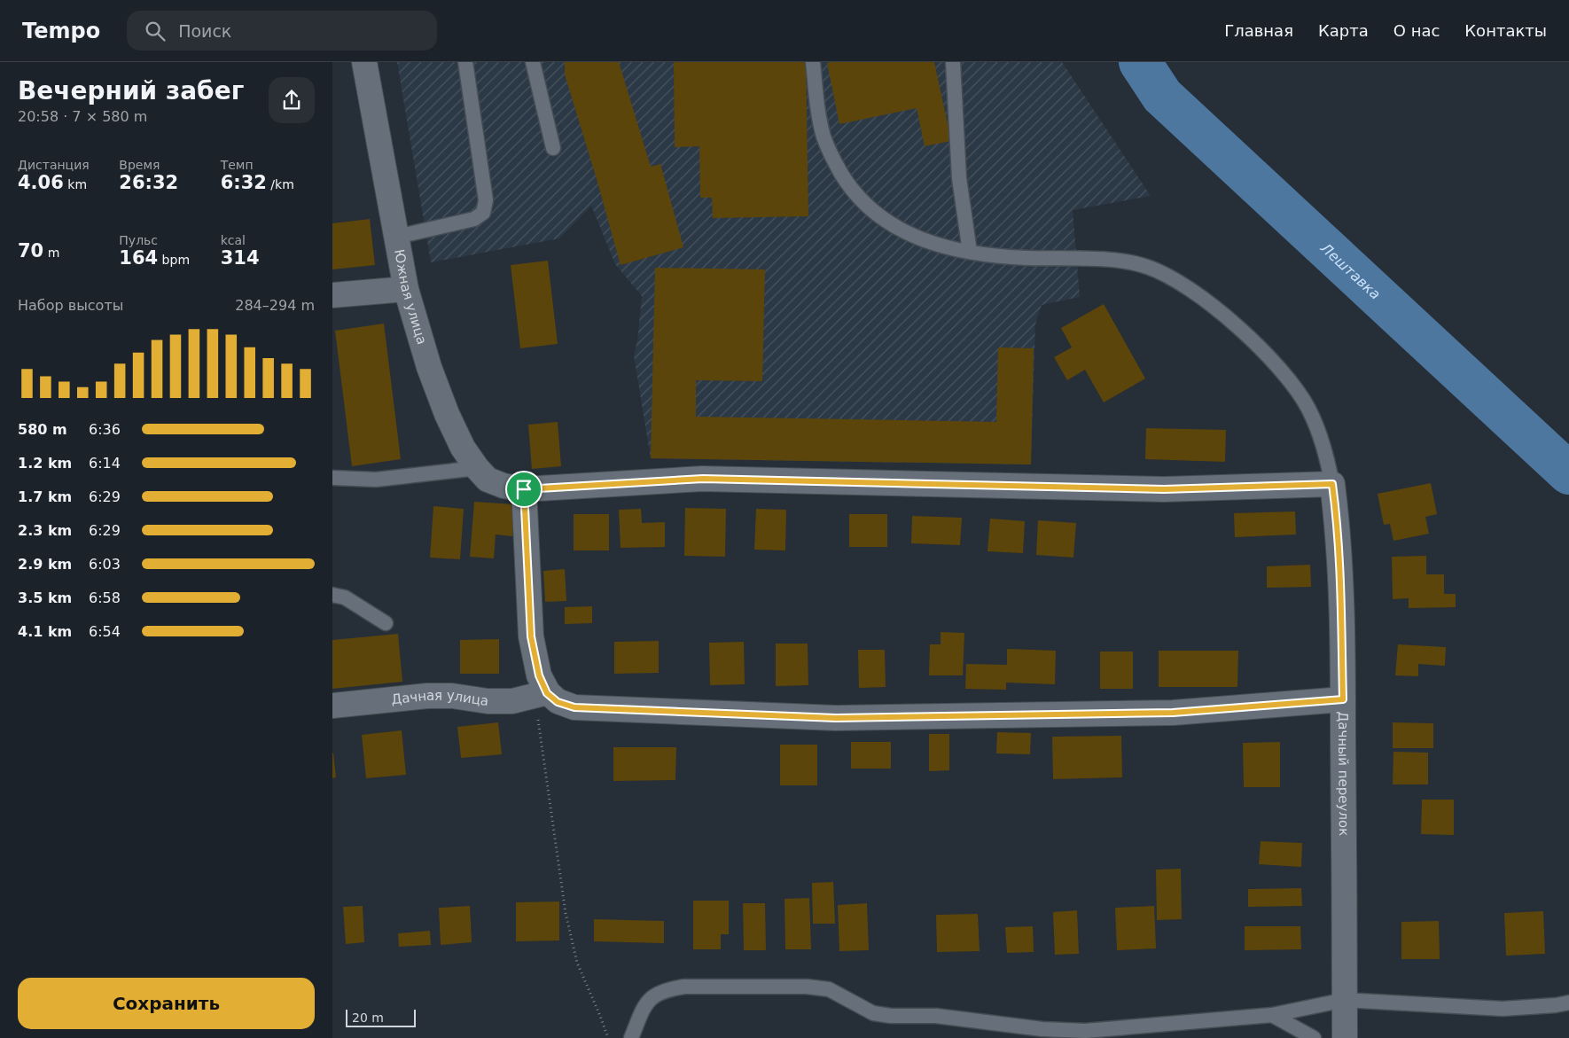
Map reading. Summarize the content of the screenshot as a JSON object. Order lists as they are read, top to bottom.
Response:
{
  "streets": {
    "street": ["Южная улица", "Дачная улица", "Дачный переулок"]
  },
  "crossings": [
    ["Южная улица", "Дачный переулок"]
  ],
  "water": ["Лештавка"],
  "scale_bar": "20 m",
  "page": {
    "header": "Tempo",
    "search": "Поиск",
    "nav": [
      "Главная",
      "Карта",
      "О нас",
      "Контакты"
    ],
    "heading": ["Вечерний забег", "20:58 · 7 × 580 m"],
    "stats": [
      ["Дистанция", "4.06 km"],
      ["Время", "26:32"],
      ["Темп", "6:32 /km"],
      ["70 m"],
      ["Пульс", "164 bpm"],
      ["kcal", "314"]
    ],
    "chart": ["Набор высоты", "284–294 m"],
    "list": [
      {
        "name": "580 m",
        "note": "6:36"
      },
      {
        "name": "1.2 km",
        "note": "6:14"
      },
      {
        "name": "1.7 km",
        "note": "6:29"
      },
      {
        "name": "2.3 km",
        "note": "6:29"
      },
      {
        "name": "2.9 km",
        "note": "6:03"
      },
      {
        "name": "3.5 km",
        "note": "6:58"
      },
      {
        "name": "4.1 km",
        "note": "6:54"
      }
    ],
    "buttons": "Сохранить",
    "scale": "20 m"
  }
}
